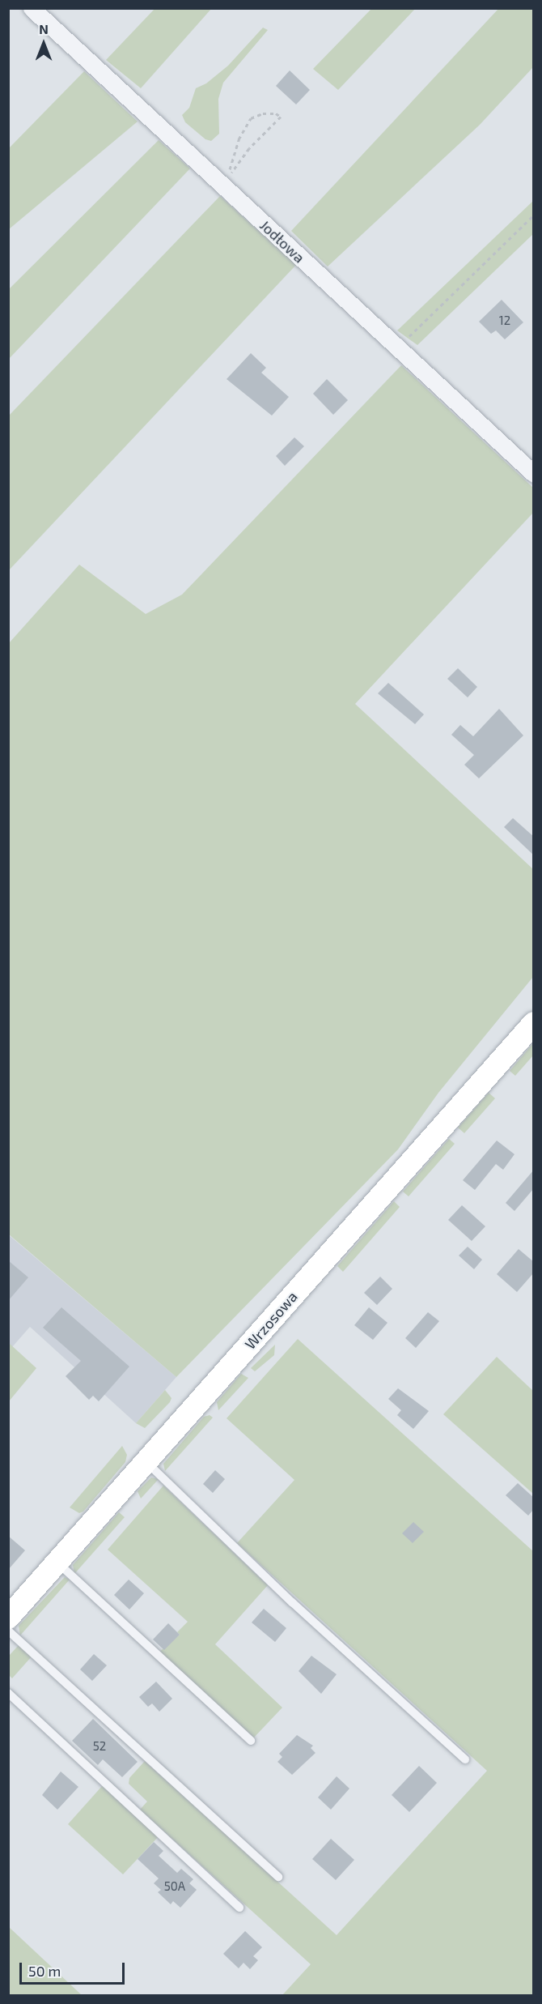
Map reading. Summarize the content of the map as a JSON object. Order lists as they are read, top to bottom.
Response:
{
  "streets": {
    "main road": ["Wrzosowa"],
    "street": ["Jodłowa"]
  },
  "house_numbers": ["12", "52", "50A"],
  "scale_bar": "50 m",
  "north": "top"
}
